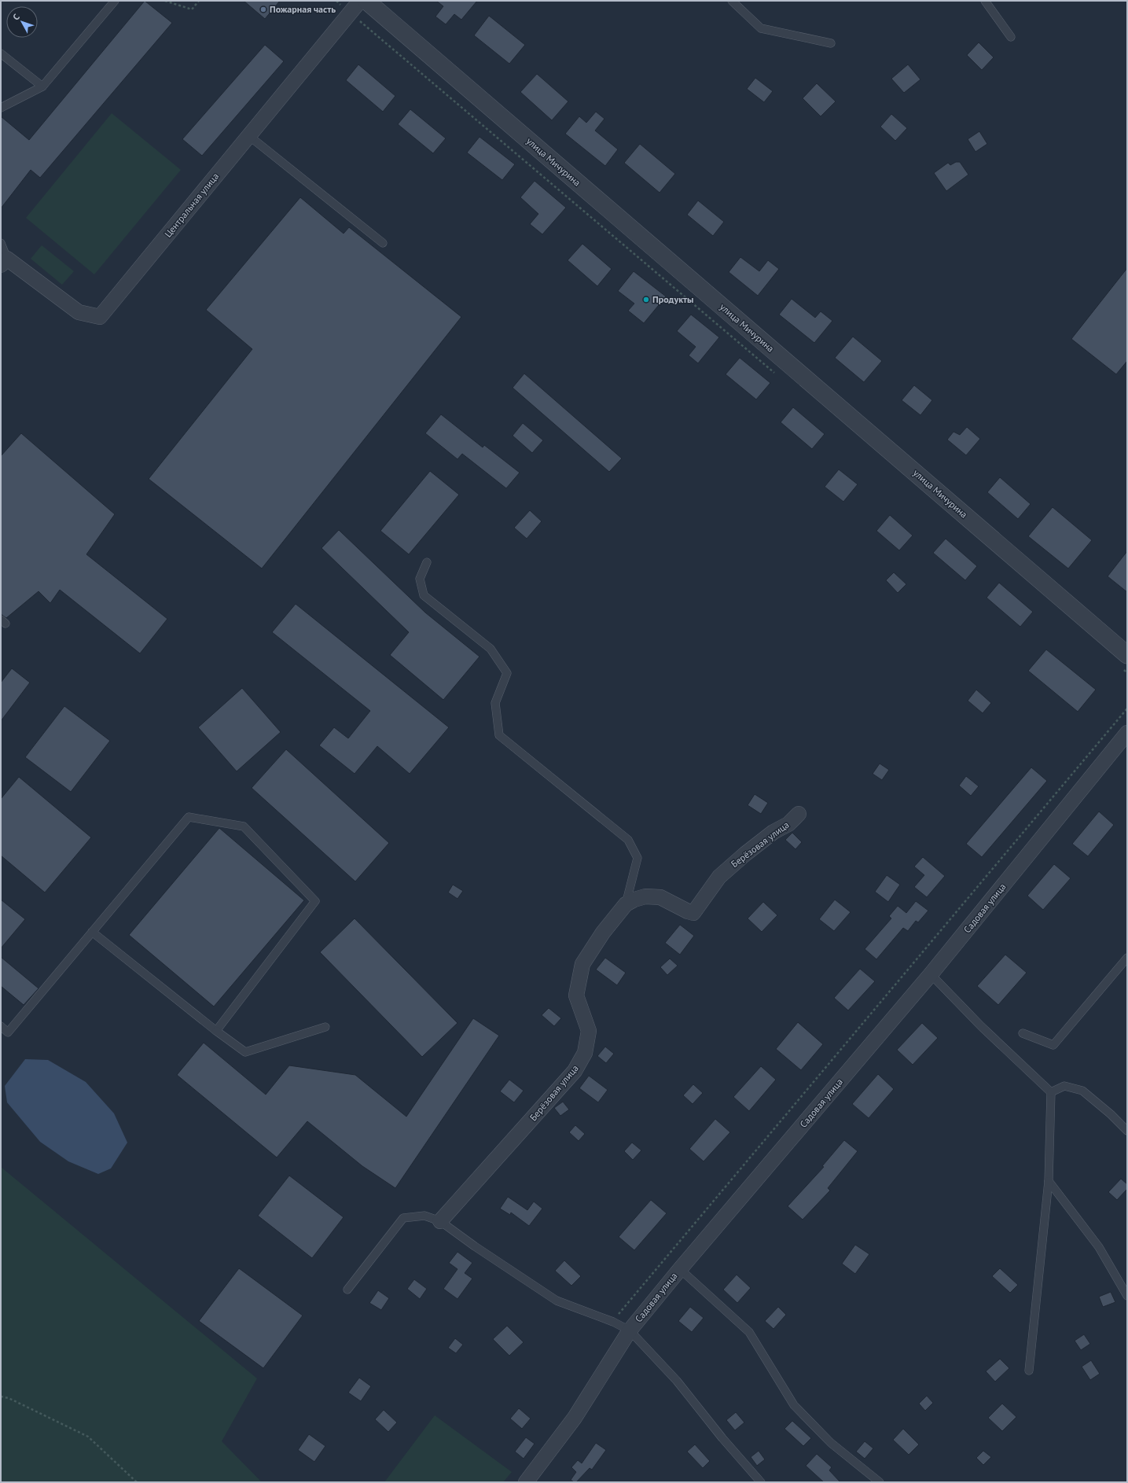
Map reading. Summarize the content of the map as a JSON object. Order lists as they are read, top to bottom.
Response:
{
  "streets": {
    "street": [
      "улица Мичурина",
      "Центральная улица",
      "Берёзовая улица",
      "Садовая улица"
    ]
  },
  "places": ["Пожарная часть", "Продукты"],
  "north": "top left"
}
